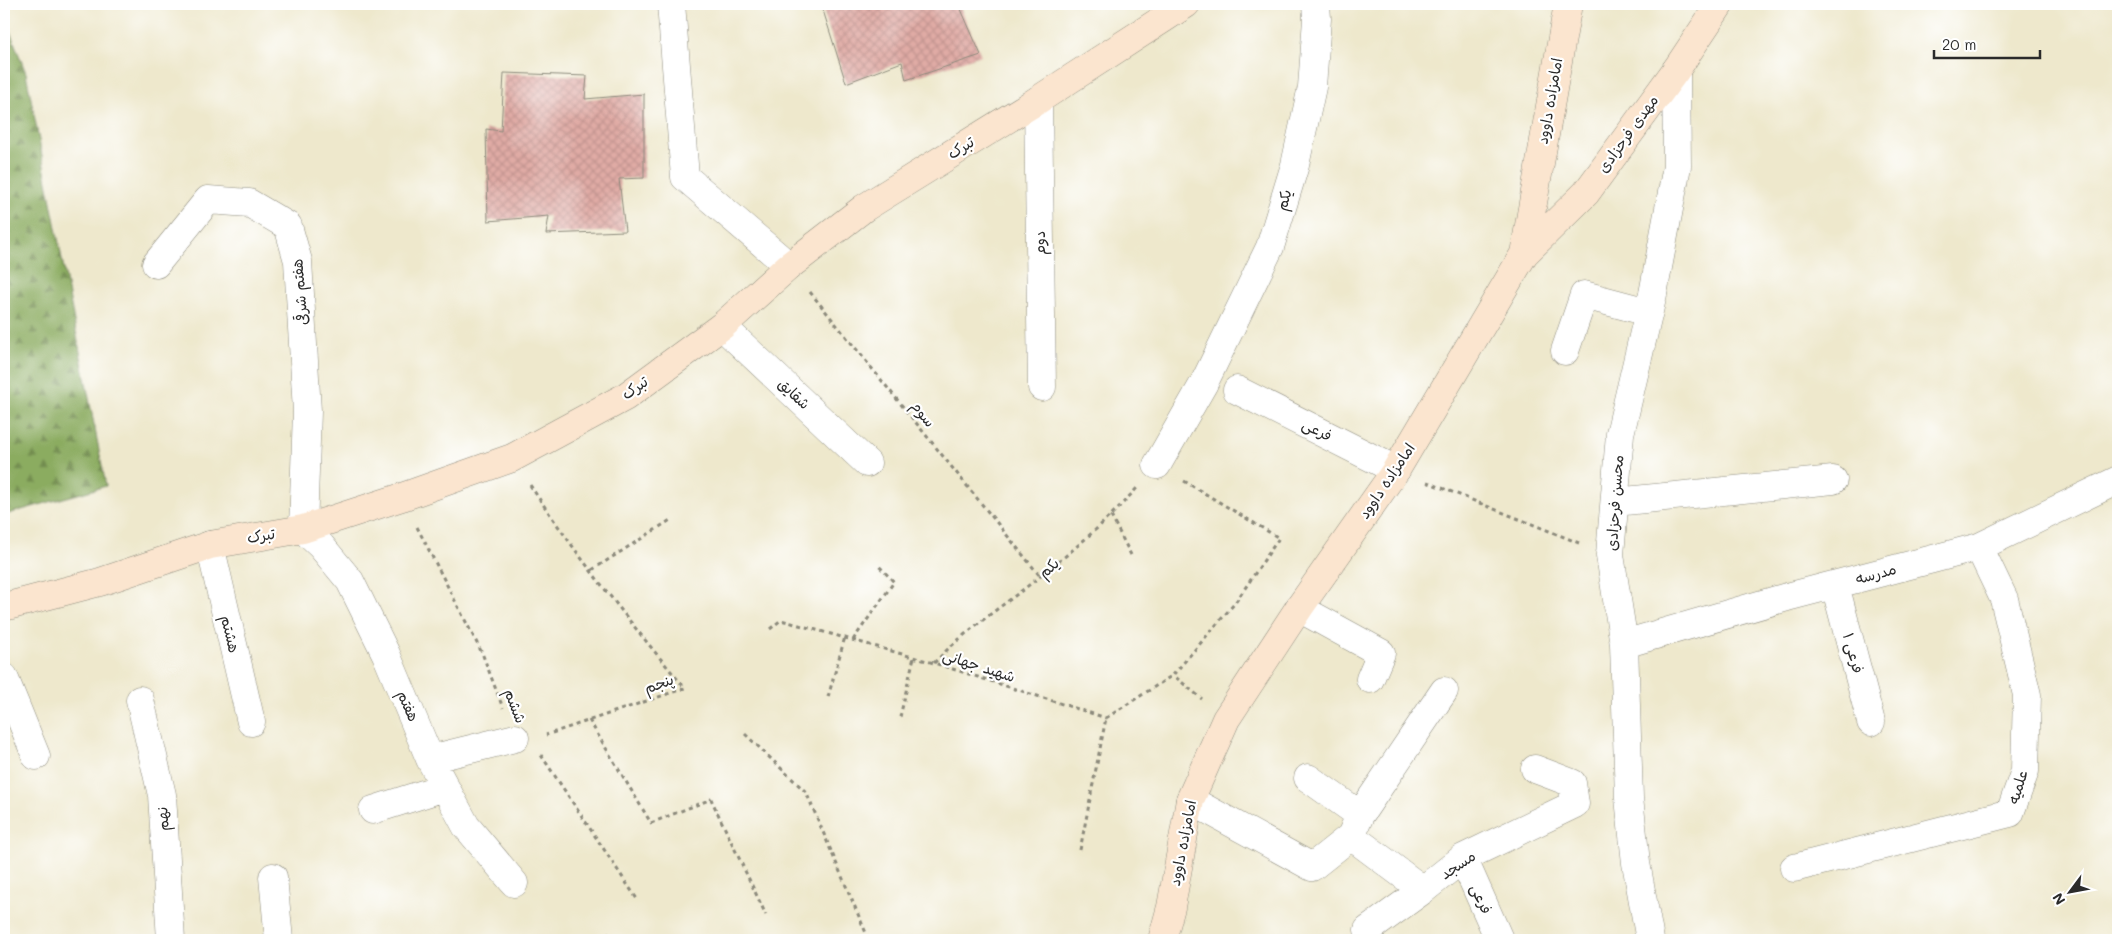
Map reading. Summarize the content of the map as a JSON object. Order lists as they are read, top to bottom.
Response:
{
  "streets": {
    "street": [
      "امامزاده داوود",
      "مهدی فرحزادی",
      "تبرک",
      "یکم",
      "دوم",
      "هفتم شرقی",
      "شقایق",
      "فرعی",
      "محسن فرحزادی",
      "مدرسه",
      "هشتم",
      "فرعی ۱",
      "هفتم",
      "علمیه",
      "نهم",
      "مسجد"
    ],
    "path": [
      "سوم",
      "شهید جهانی",
      "پنجم",
      "ششم"
    ]
  },
  "crossings": [
    ["امامزاده داوود", "مهدی فرحزادی"],
    ["امامزاده داوود", "فرعی"],
    ["مهدی فرحزادی", "محسن فرحزادی"],
    ["تبرک", "دوم"],
    ["تبرک", "هفتم شرقی"],
    ["تبرک", "شقایق"],
    ["تبرک", "سوم"],
    ["تبرک", "هشتم"],
    ["تبرک", "پنجم"],
    ["تبرک", "هفتم"],
    ["تبرک", "ششم"],
    ["یکم", "سوم"],
    ["یکم", "شهید جهانی"],
    ["هفتم شرقی", "هفتم"],
    ["فرعی", "مسجد"],
    ["محسن فرحزادی", "مدرسه"],
    ["مدرسه", "فرعی ۱"],
    ["مدرسه", "علمیه"],
    ["پنجم", "ششم"]
  ],
  "scale_bar": "20 m",
  "north": "bottom left"
}
